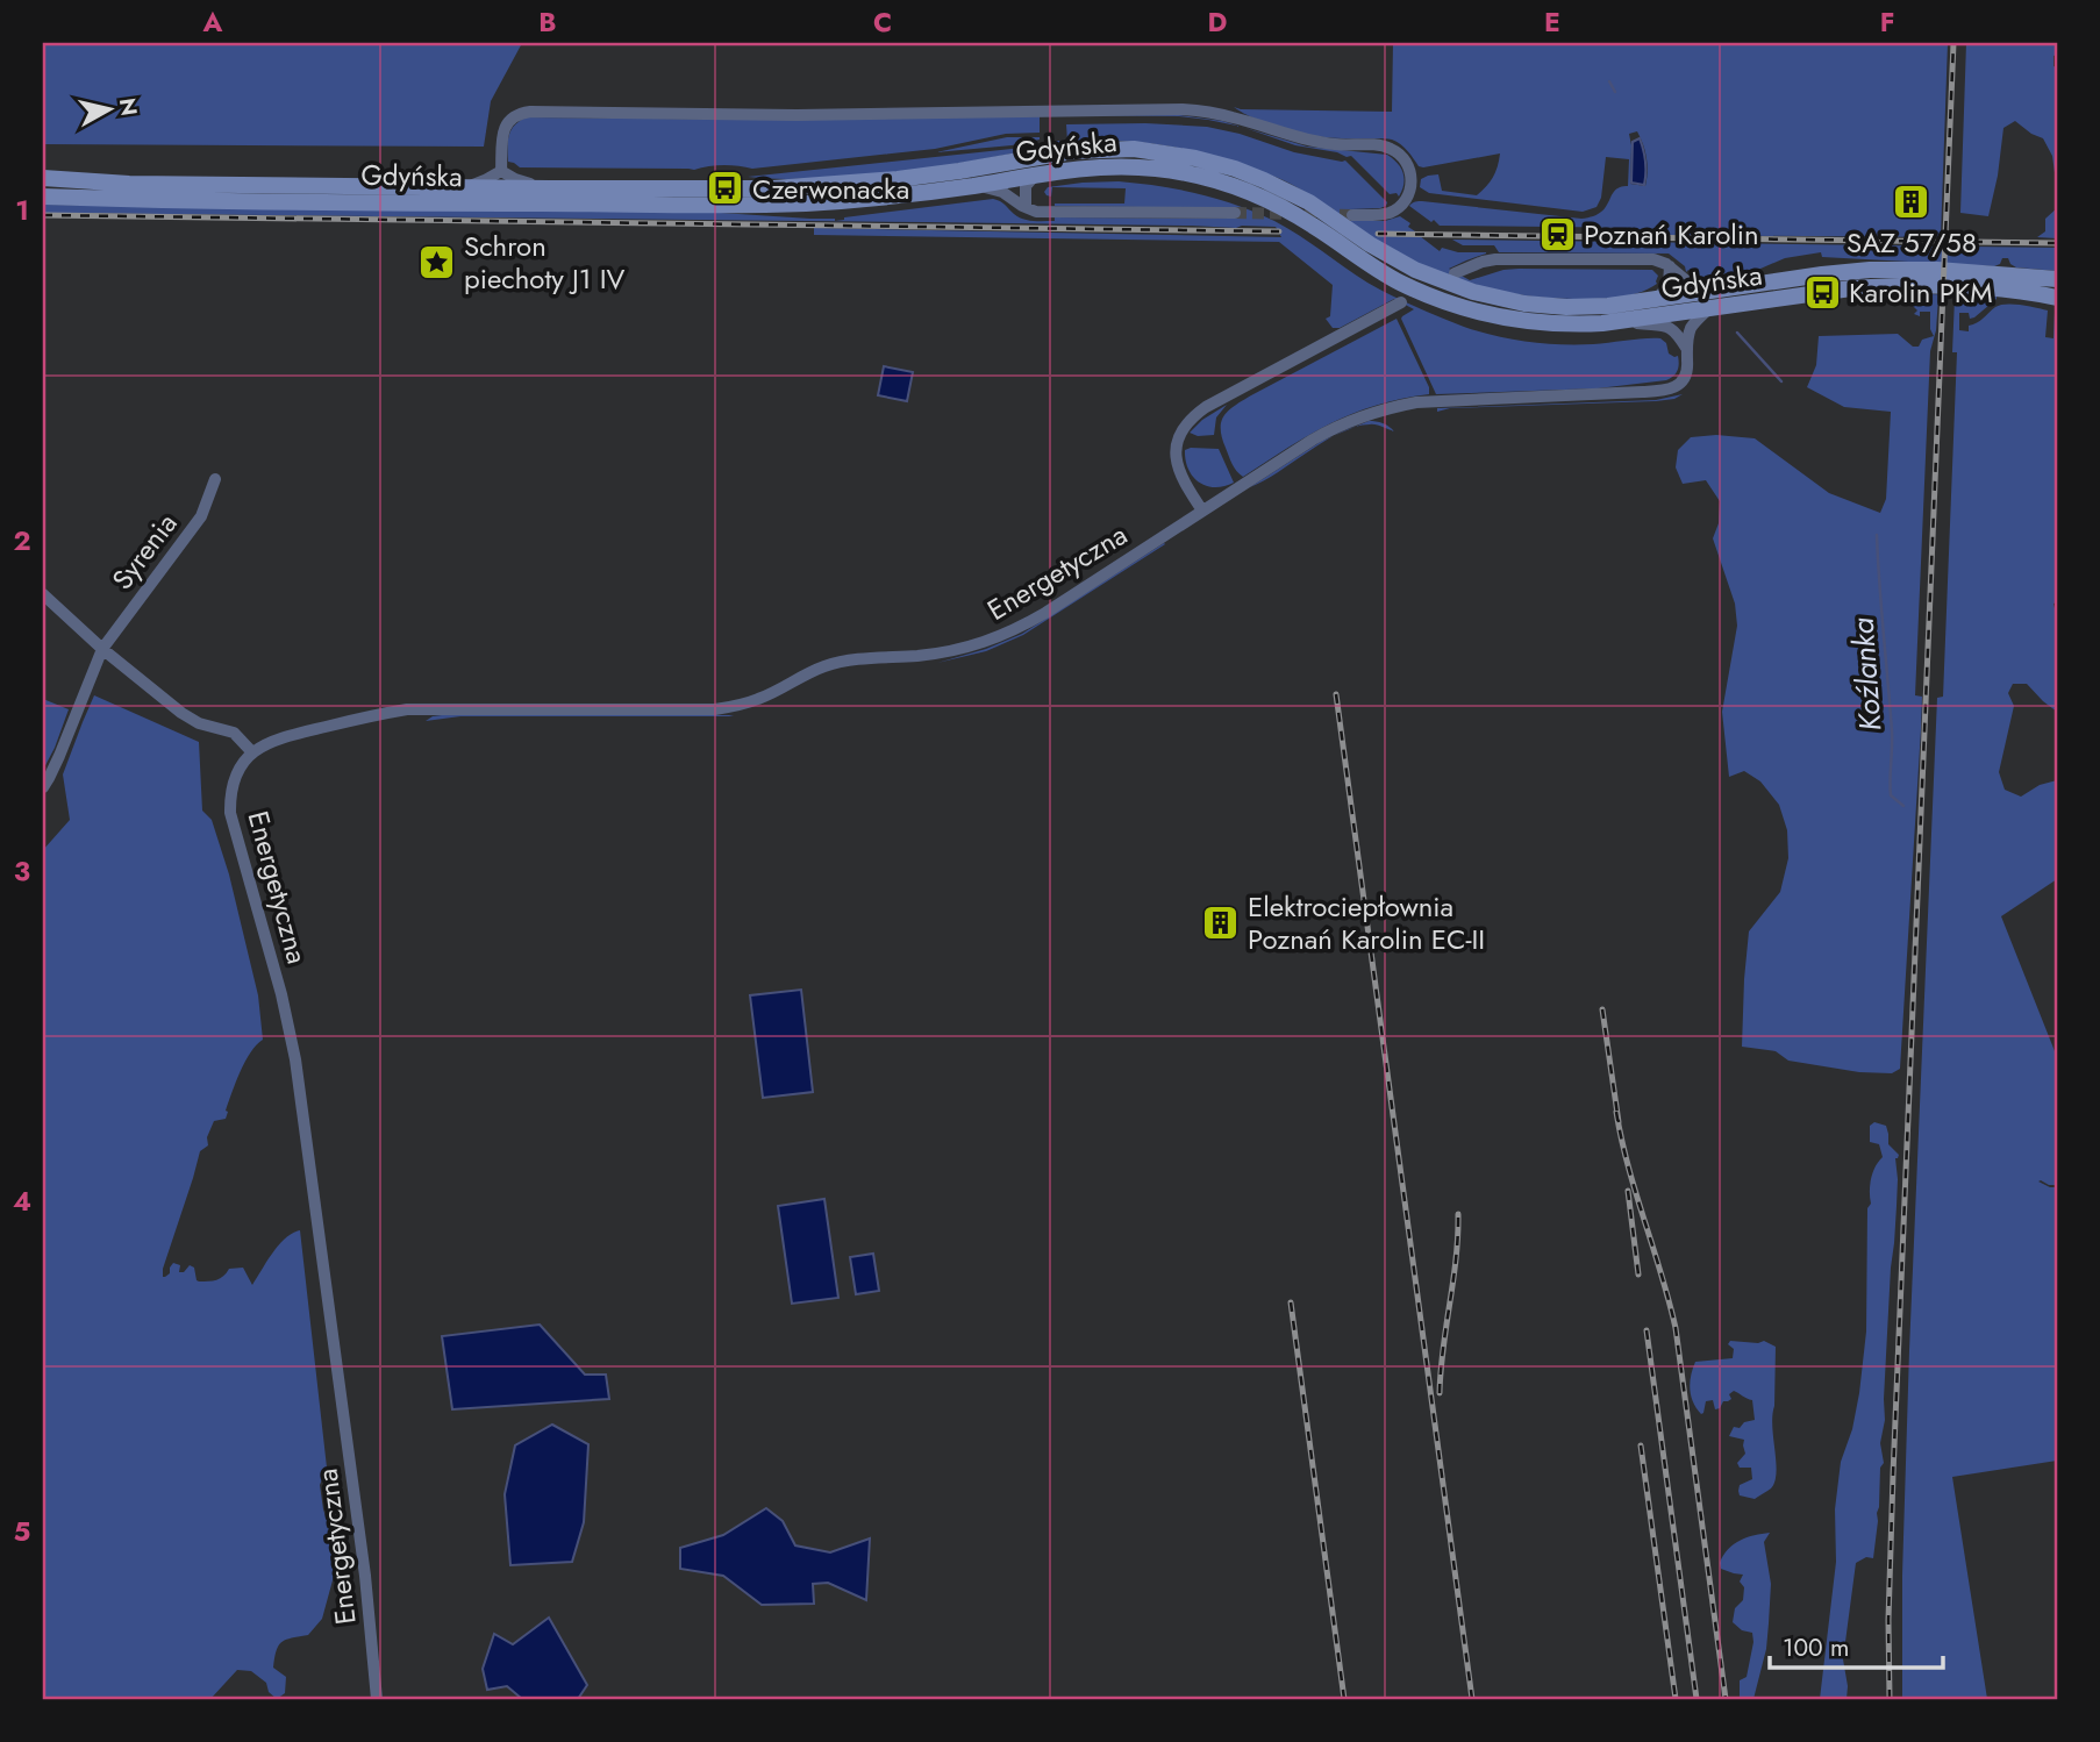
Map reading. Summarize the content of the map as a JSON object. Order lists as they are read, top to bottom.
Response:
{
  "streets": {
    "main road": ["Gdyńska"],
    "street": ["Syrenia", "Energetyczna"]
  },
  "crossings": [
    ["Gdyńska", "Energetyczna"]
  ],
  "water": ["Koźlanka"],
  "places": {
    "bus stop": ["Czerwonacka", "Karolin PKM"],
    "building": ["SAZ 57/58", "Elektrociepłownia Poznań Karolin EC-II"],
    "station": ["Poznań Karolin"],
    "place": ["Schron piechoty J1 IV"]
  },
  "scale_bar": "100 m",
  "north": "right",
  "grid": {
    "columns": [
      "A",
      "B",
      "C",
      "D",
      "E",
      "F"
    ],
    "rows": [
      "1",
      "2",
      "3",
      "4",
      "5"
    ]
  }
}
